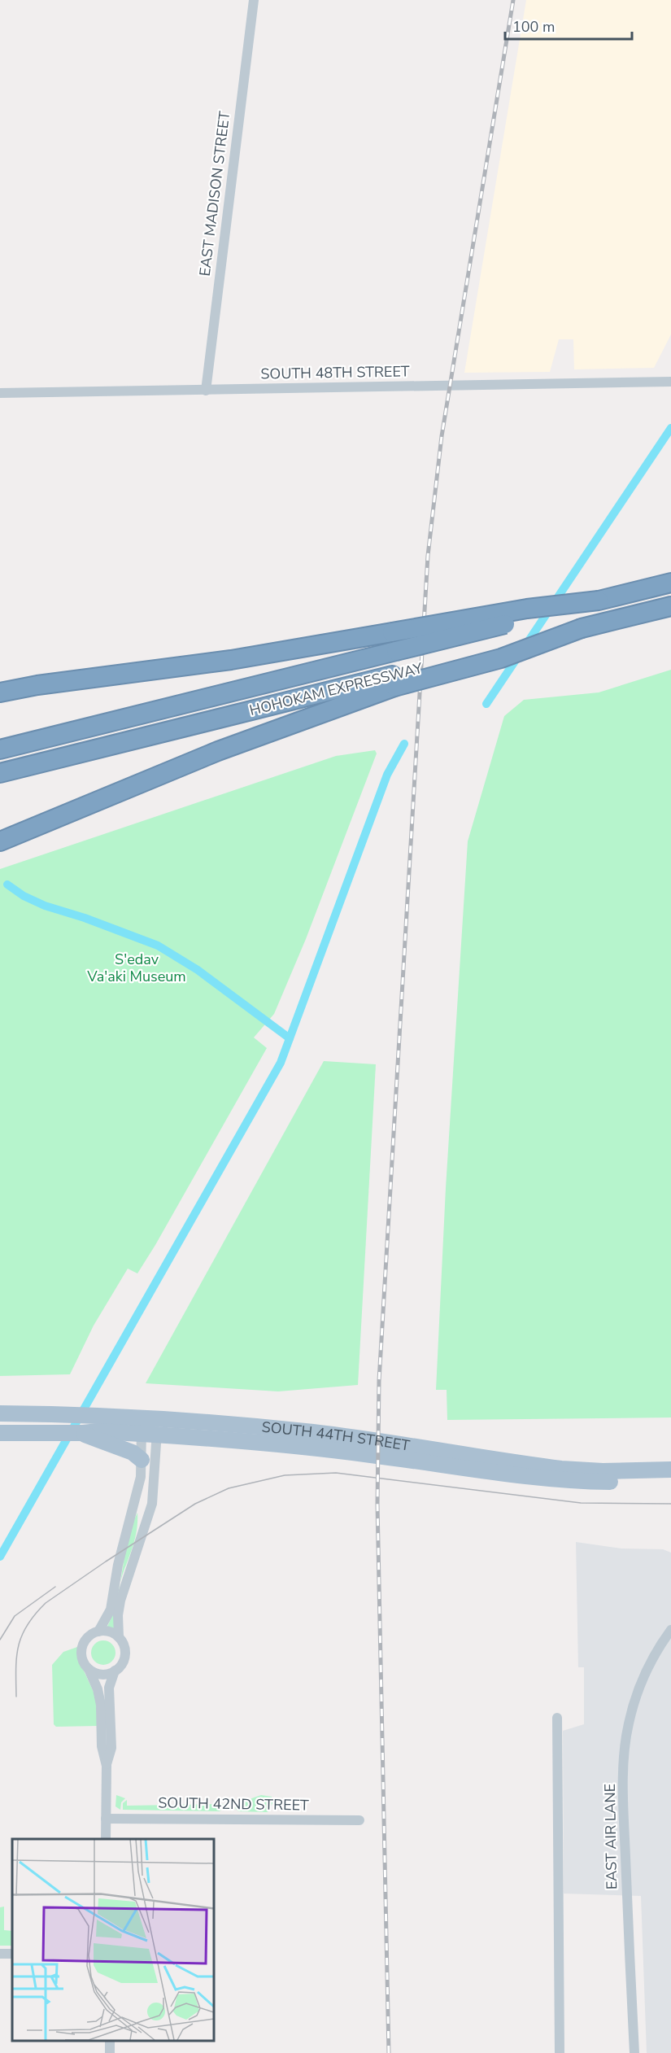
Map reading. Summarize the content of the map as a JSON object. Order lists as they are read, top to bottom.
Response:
{
  "streets": {
    "highway": ["HOHOKAM EXPRESSWAY"],
    "main road": ["SOUTH 44TH STREET"],
    "street": [
      "EAST MADISON STREET",
      "SOUTH 48TH STREET",
      "SOUTH 42ND STREET",
      "EAST AIR LANE"
    ]
  },
  "crossings": [
    ["EAST MADISON STREET", "SOUTH 48TH STREET"]
  ],
  "parks": ["S'edav Va'aki Museum"],
  "scale_bar": "100 m"
}
